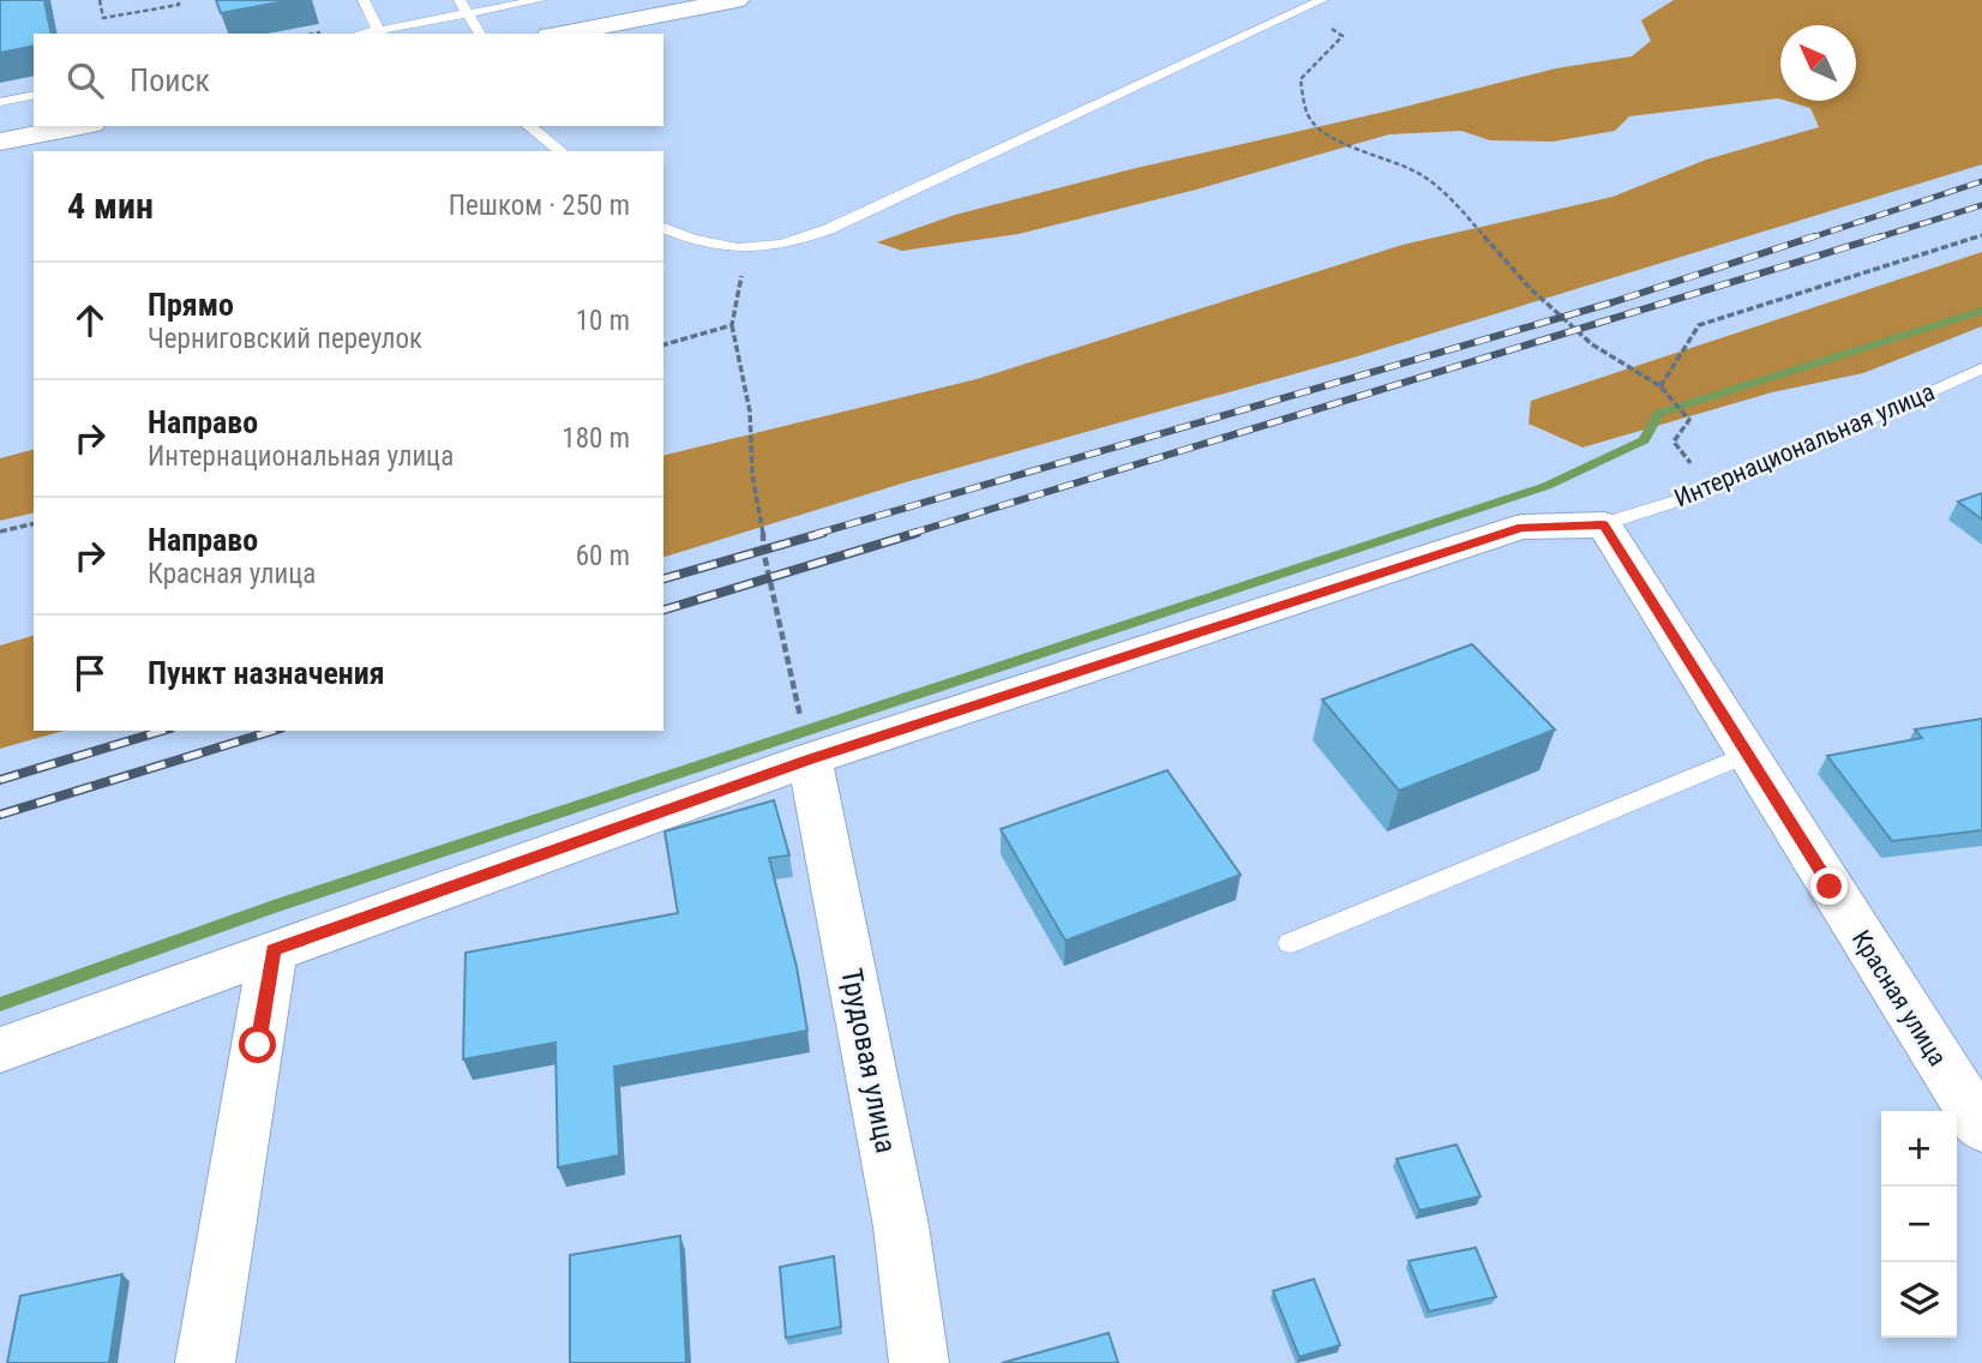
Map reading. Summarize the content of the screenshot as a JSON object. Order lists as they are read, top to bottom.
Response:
{
  "streets": {
    "street": ["Интернациональная улица", "Красная улица", "Трудовая улица"]
  },
  "crossings": [
    ["Интернациональная улица", "Красная улица"],
    ["Интернациональная улица", "Трудовая улица"]
  ],
  "north": "top left",
  "page": {
    "search": "Поиск",
    "heading": ["4 мин", "Пешком · 250 m"],
    "list": [
      ["Прямо", "Черниговский переулок", "10 m"],
      ["Направо", "Интернациональная улица", "180 m"],
      ["Направо", "Красная улица", "60 m"],
      "Пункт назначения"
    ],
    "map_buttons": ["+", "−"]
  }
}
